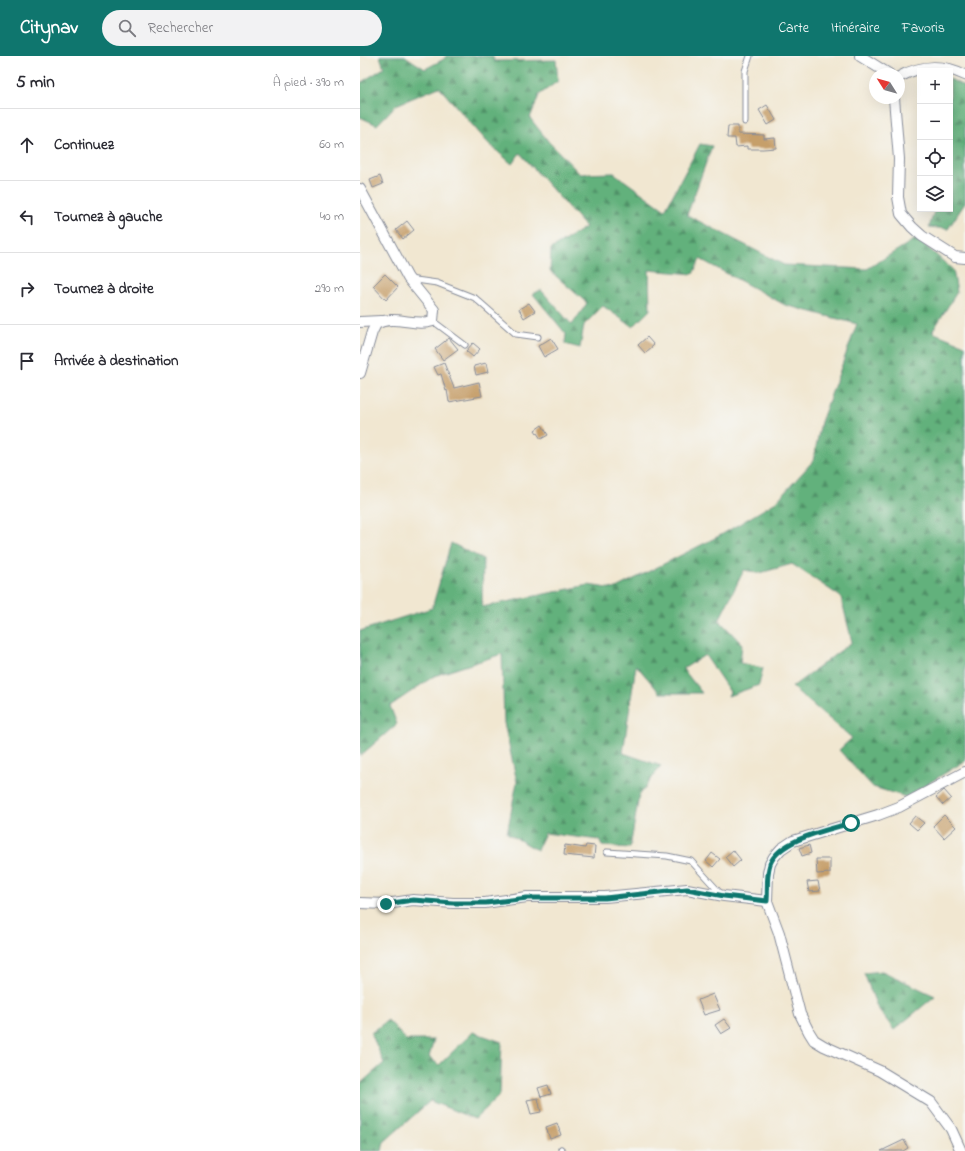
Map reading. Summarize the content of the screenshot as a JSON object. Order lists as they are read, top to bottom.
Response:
{
  "north": "top left",
  "page": {
    "header": "Citynav",
    "search": "Rechercher",
    "nav": ["Carte", "Itinéraire", "Favoris"],
    "heading": ["5 min", "À pied · 390 m"],
    "map_buttons": ["+", "−"],
    "list": [
      ["Continuez", "60 m"],
      ["Tournez à gauche", "40 m"],
      ["Tournez à droite", "290 m"],
      "Arrivée à destination"
    ]
  }
}
